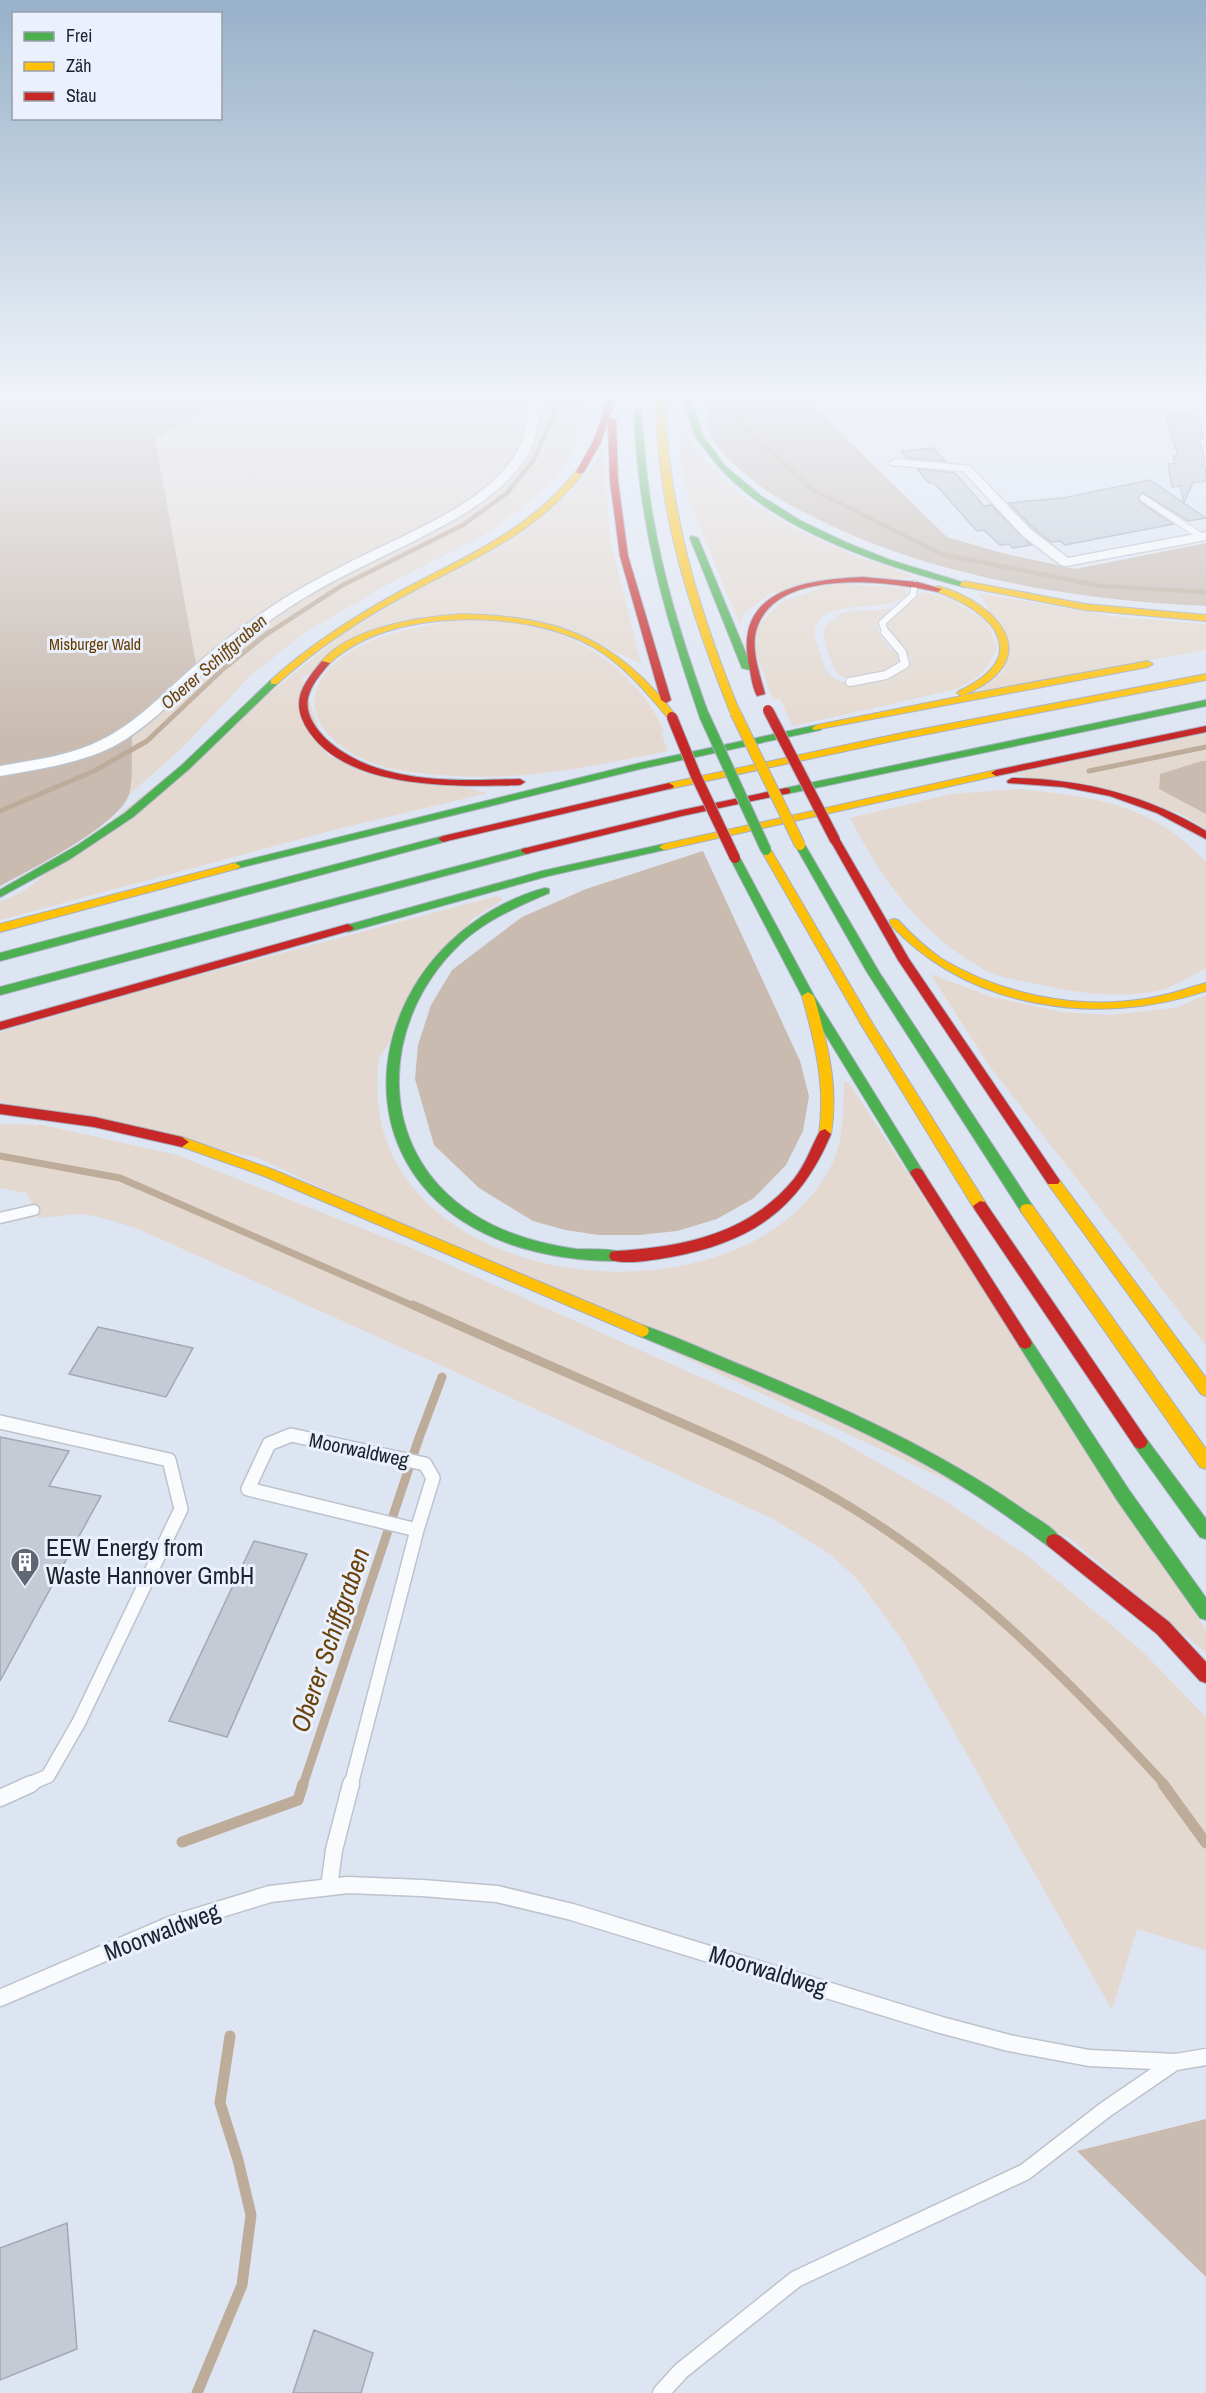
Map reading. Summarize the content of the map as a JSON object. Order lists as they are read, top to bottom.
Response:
{
  "streets": {
    "lane": ["Moorwaldweg"]
  },
  "water": ["Oberer Schiffgraben"],
  "parks": ["Misburger Wald"],
  "places": {
    "building": ["EEW Energy from Waste Hannover GmbH"]
  },
  "legend": ["Frei", "Zäh", "Stau"]
}
